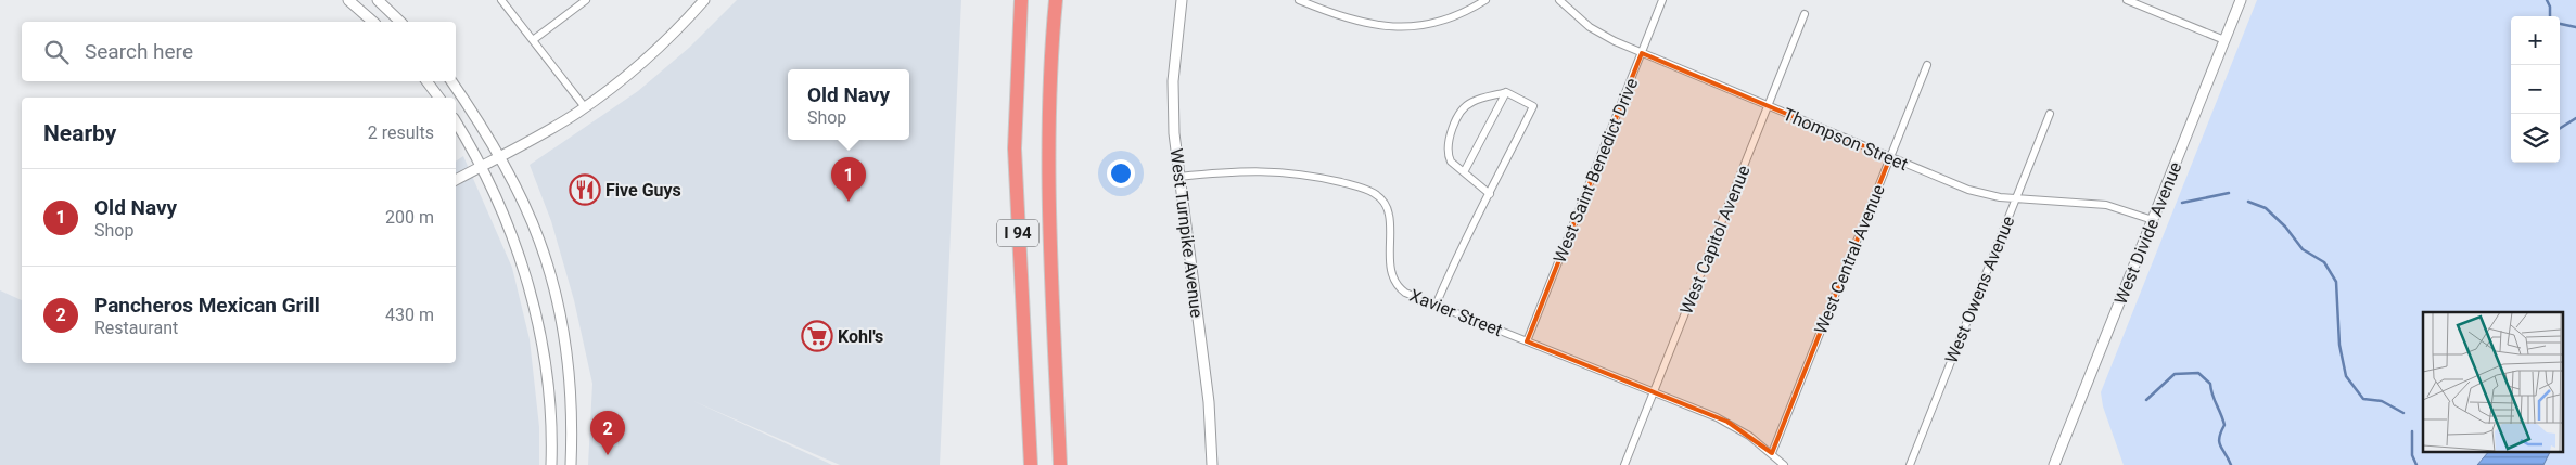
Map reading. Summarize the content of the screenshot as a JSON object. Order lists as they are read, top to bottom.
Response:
{
  "streets": {
    "highway": ["I 94"],
    "street": [
      "Thompson Street",
      "West Saint Benedict Drive",
      "West Turnpike Avenue",
      "West Divide Avenue",
      "West Capitol Avenue",
      "West Central Avenue",
      "West Owens Avenue",
      "Xavier Street"
    ]
  },
  "crossings": [
    ["Thompson Street", "West Saint Benedict Drive"],
    ["Thompson Street", "West Divide Avenue"],
    ["Thompson Street", "West Capitol Avenue"],
    ["Thompson Street", "West Central Avenue"],
    ["Thompson Street", "West Owens Avenue"],
    ["West Saint Benedict Drive", "Xavier Street"],
    ["West Turnpike Avenue", "Xavier Street"],
    ["West Capitol Avenue", "Xavier Street"],
    ["West Central Avenue", "Xavier Street"]
  ],
  "places": {
    "restaurant": ["Five Guys"],
    "supermarket": ["Kohl's"]
  },
  "page": {
    "map_buttons": ["+", "−"],
    "search": "Search here",
    "popup": ["Old Navy", "Shop"],
    "heading": ["Nearby", "2 results"],
    "pins": ["1", "2"],
    "list": [
      {
        "mark": "1",
        "name": "Old Navy",
        "note": "Shop",
        "value": "200 m"
      },
      {
        "mark": "2",
        "name": "Pancheros Mexican Grill",
        "note": "Restaurant",
        "value": "430 m"
      }
    ]
  }
}
